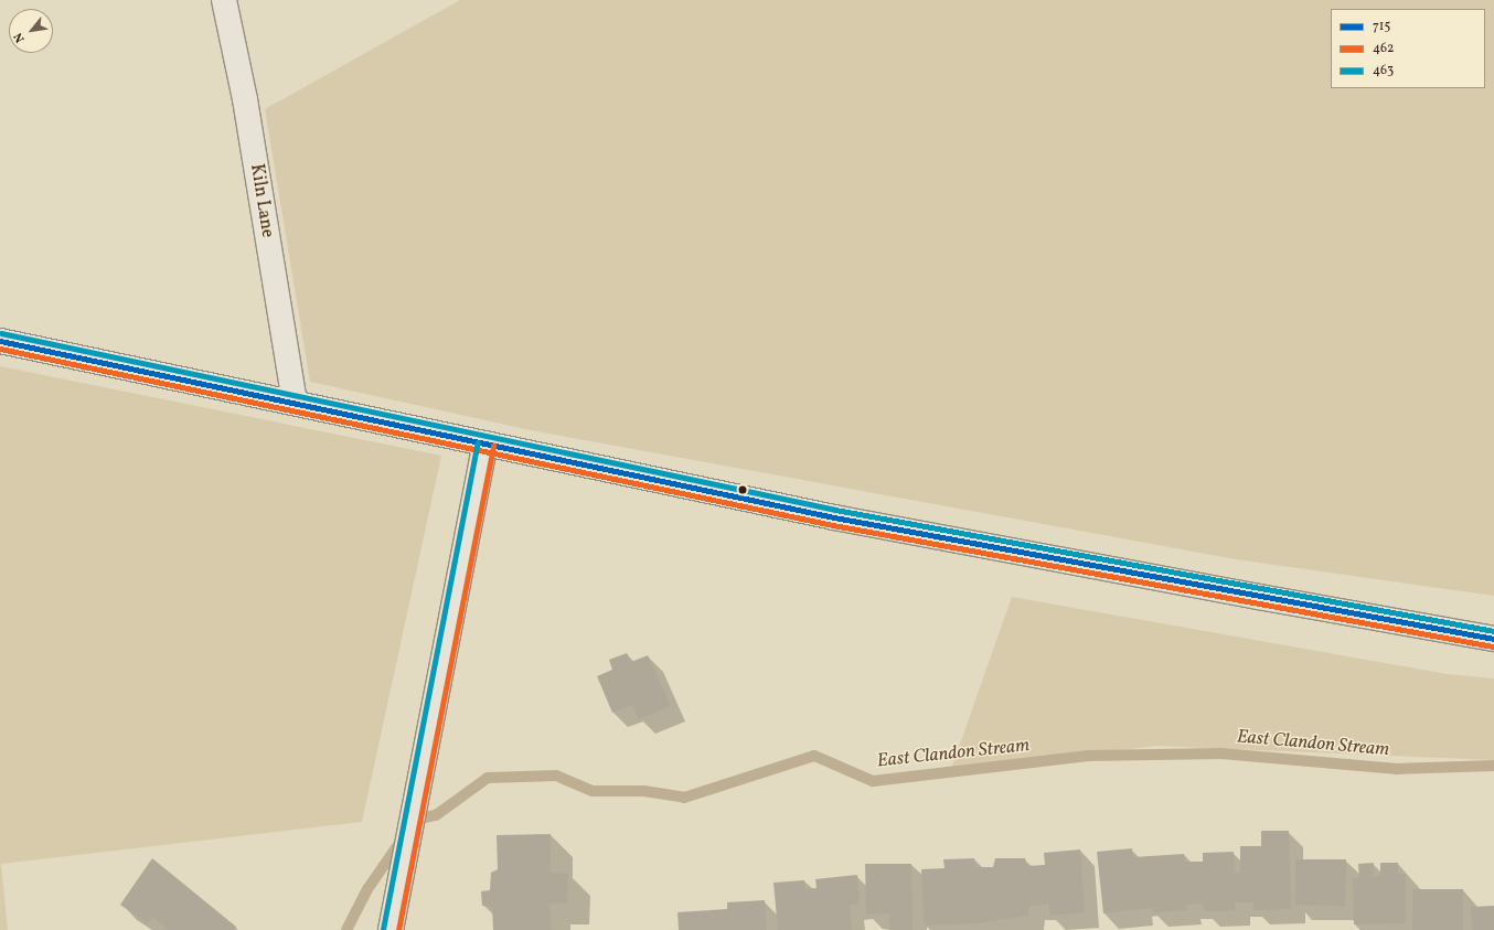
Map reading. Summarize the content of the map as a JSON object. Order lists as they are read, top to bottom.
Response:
{
  "streets": {
    "main road": ["Kiln Lane"]
  },
  "water": ["East Clandon Stream"],
  "lines": ["transit line 463", "transit line 715", "transit line 462"],
  "legend": ["715", "462", "463"],
  "north": "bottom left"
}
